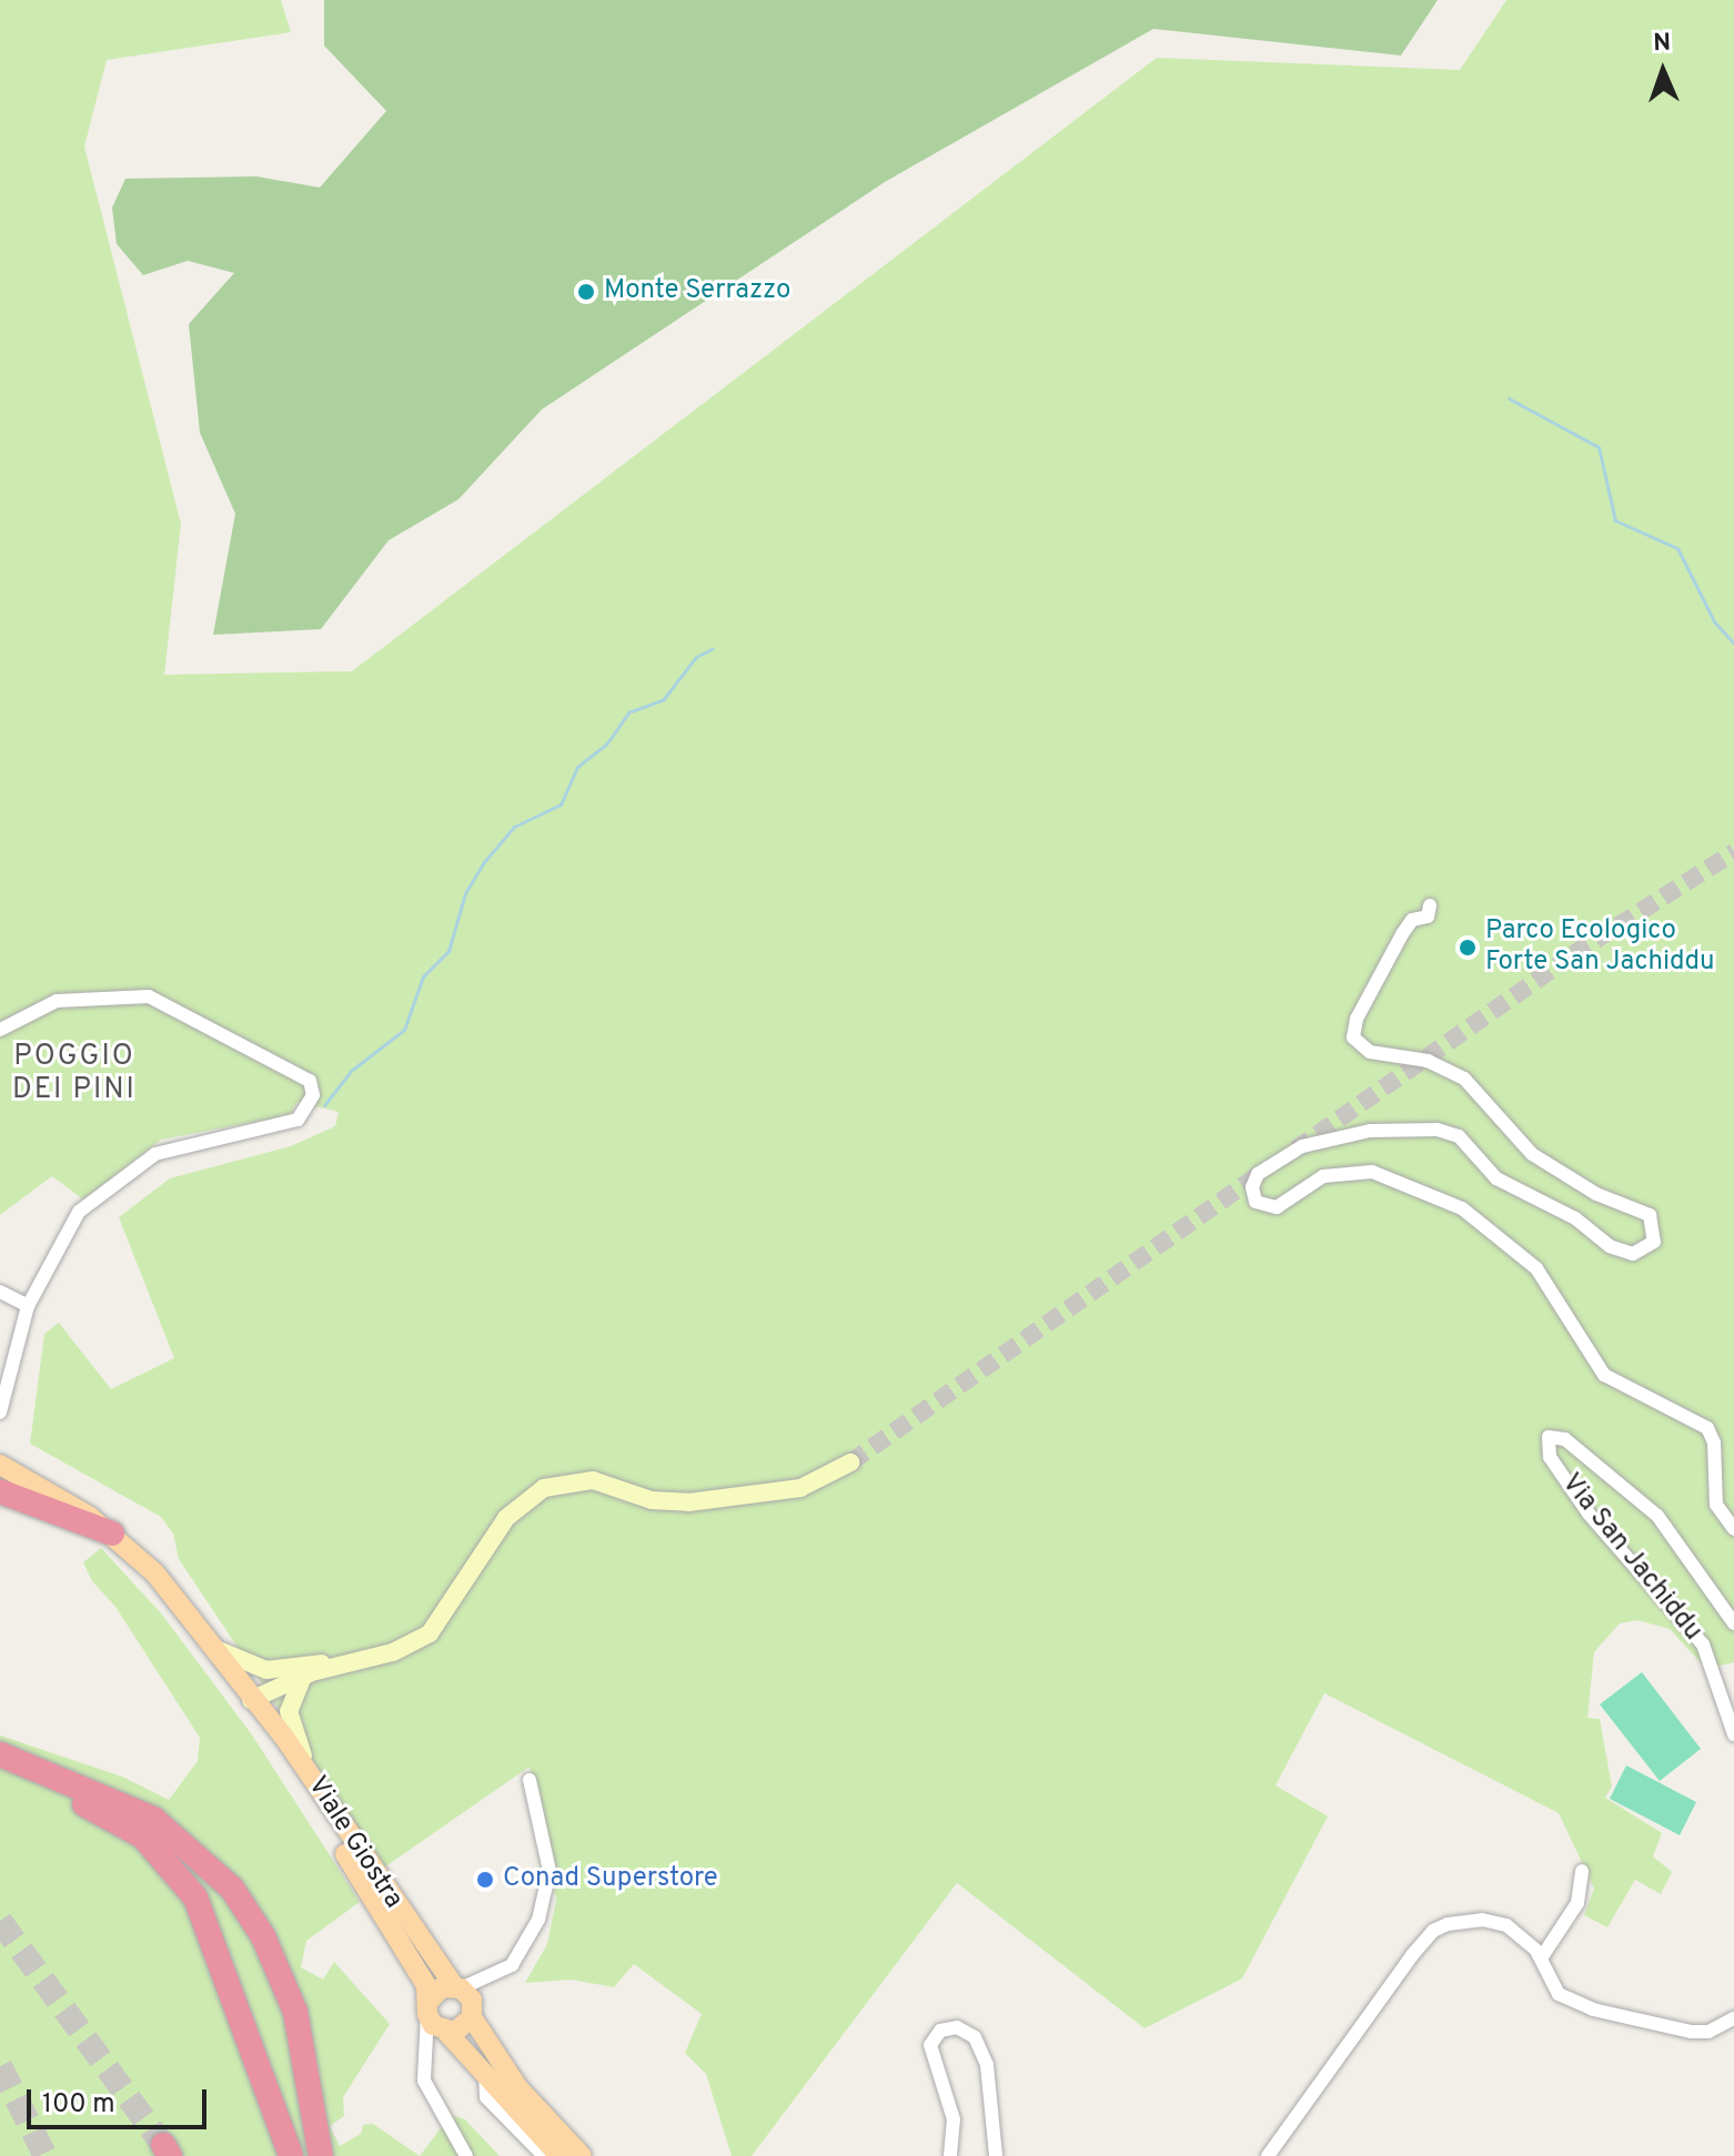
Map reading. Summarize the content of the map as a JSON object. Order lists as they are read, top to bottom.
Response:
{
  "streets": {
    "main road": ["Viale Giostra"],
    "street": ["Via San Jachiddu"]
  },
  "districts": ["POGGIO DEI PINI"],
  "places": ["Monte Serrazzo", "Parco Ecologico Forte San Jachiddu", "Conad Superstore"],
  "scale_bar": "100 m",
  "north": "top"
}
